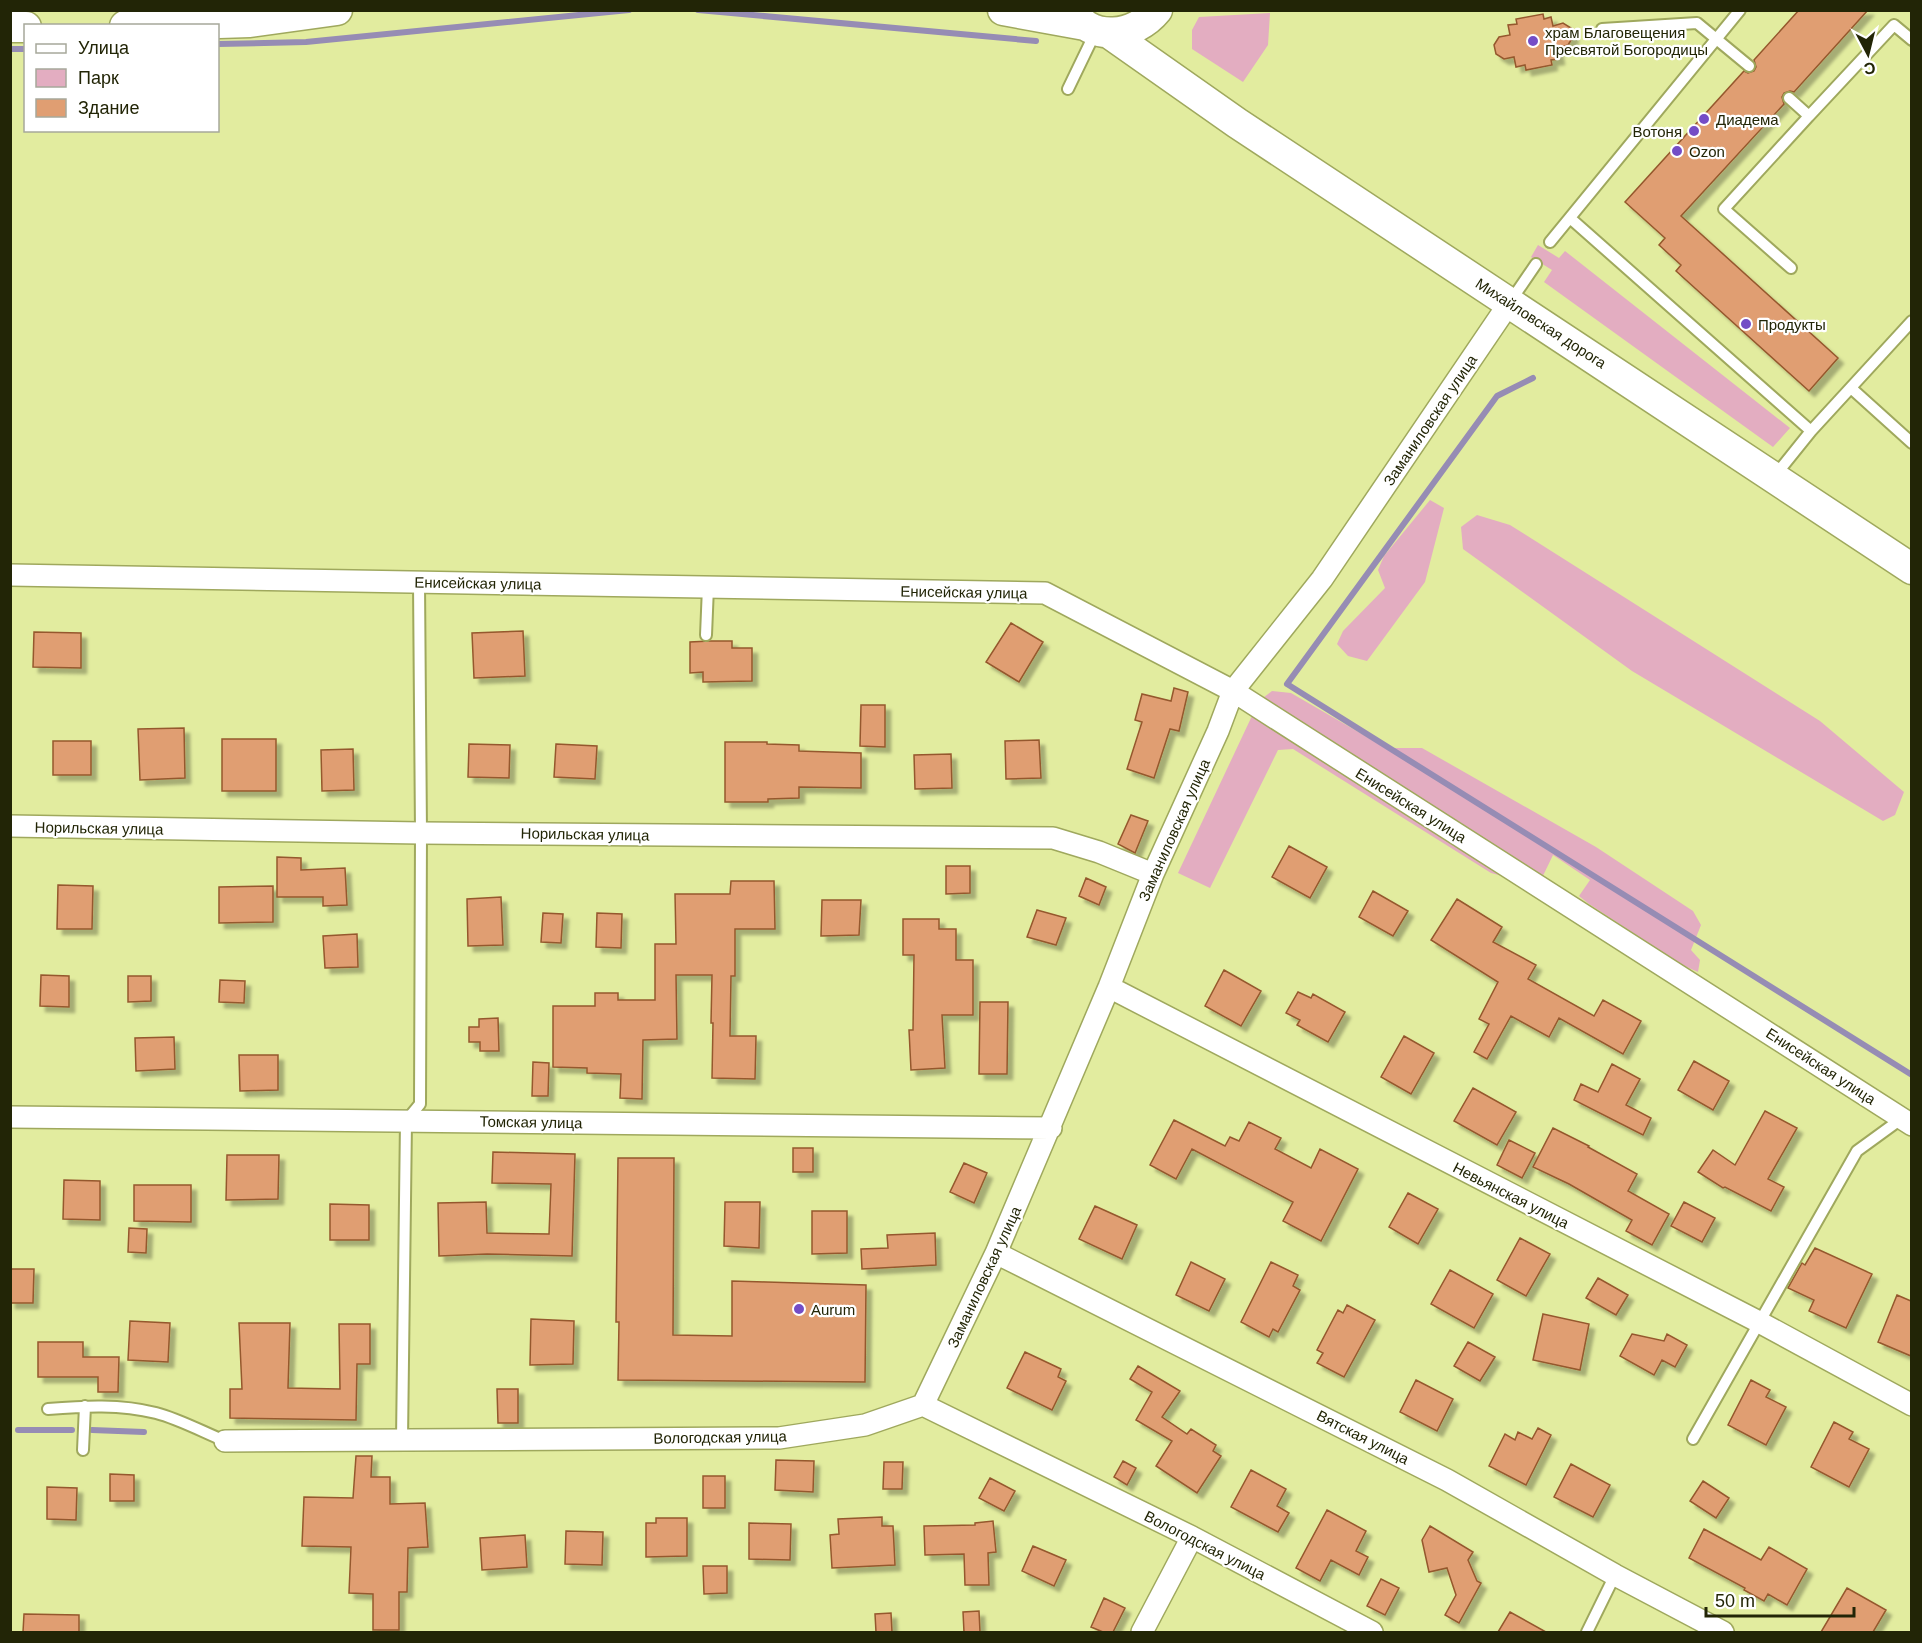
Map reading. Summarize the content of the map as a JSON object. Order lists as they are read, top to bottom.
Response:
{
  "streets": {
    "street": [
      "Михайловская дорога",
      "Заманиловская улица",
      "Енисейская улица",
      "Норильская улица",
      "Томская улица",
      "Невьянская улица",
      "Вологодская улица",
      "Вятская улица"
    ]
  },
  "crossings": [
    ["Михайловская дорога", "Заманиловская улица"],
    ["Заманиловская улица", "Енисейская улица"],
    ["Заманиловская улица", "Норильская улица"],
    ["Заманиловская улица", "Томская улица"],
    ["Заманиловская улица", "Невьянская улица"],
    ["Заманиловская улица", "Вологодская улица"],
    ["Заманиловская улица", "Вятская улица"]
  ],
  "places": [
    "храм Благовещения Пресвятой Богородицы",
    "Диадема",
    "Вотоня",
    "Ozon",
    "Продукты",
    "Aurum"
  ],
  "legend": ["Улица", "Парк", "Здание"],
  "scale_bar": "50 m",
  "north": "bottom"
}
